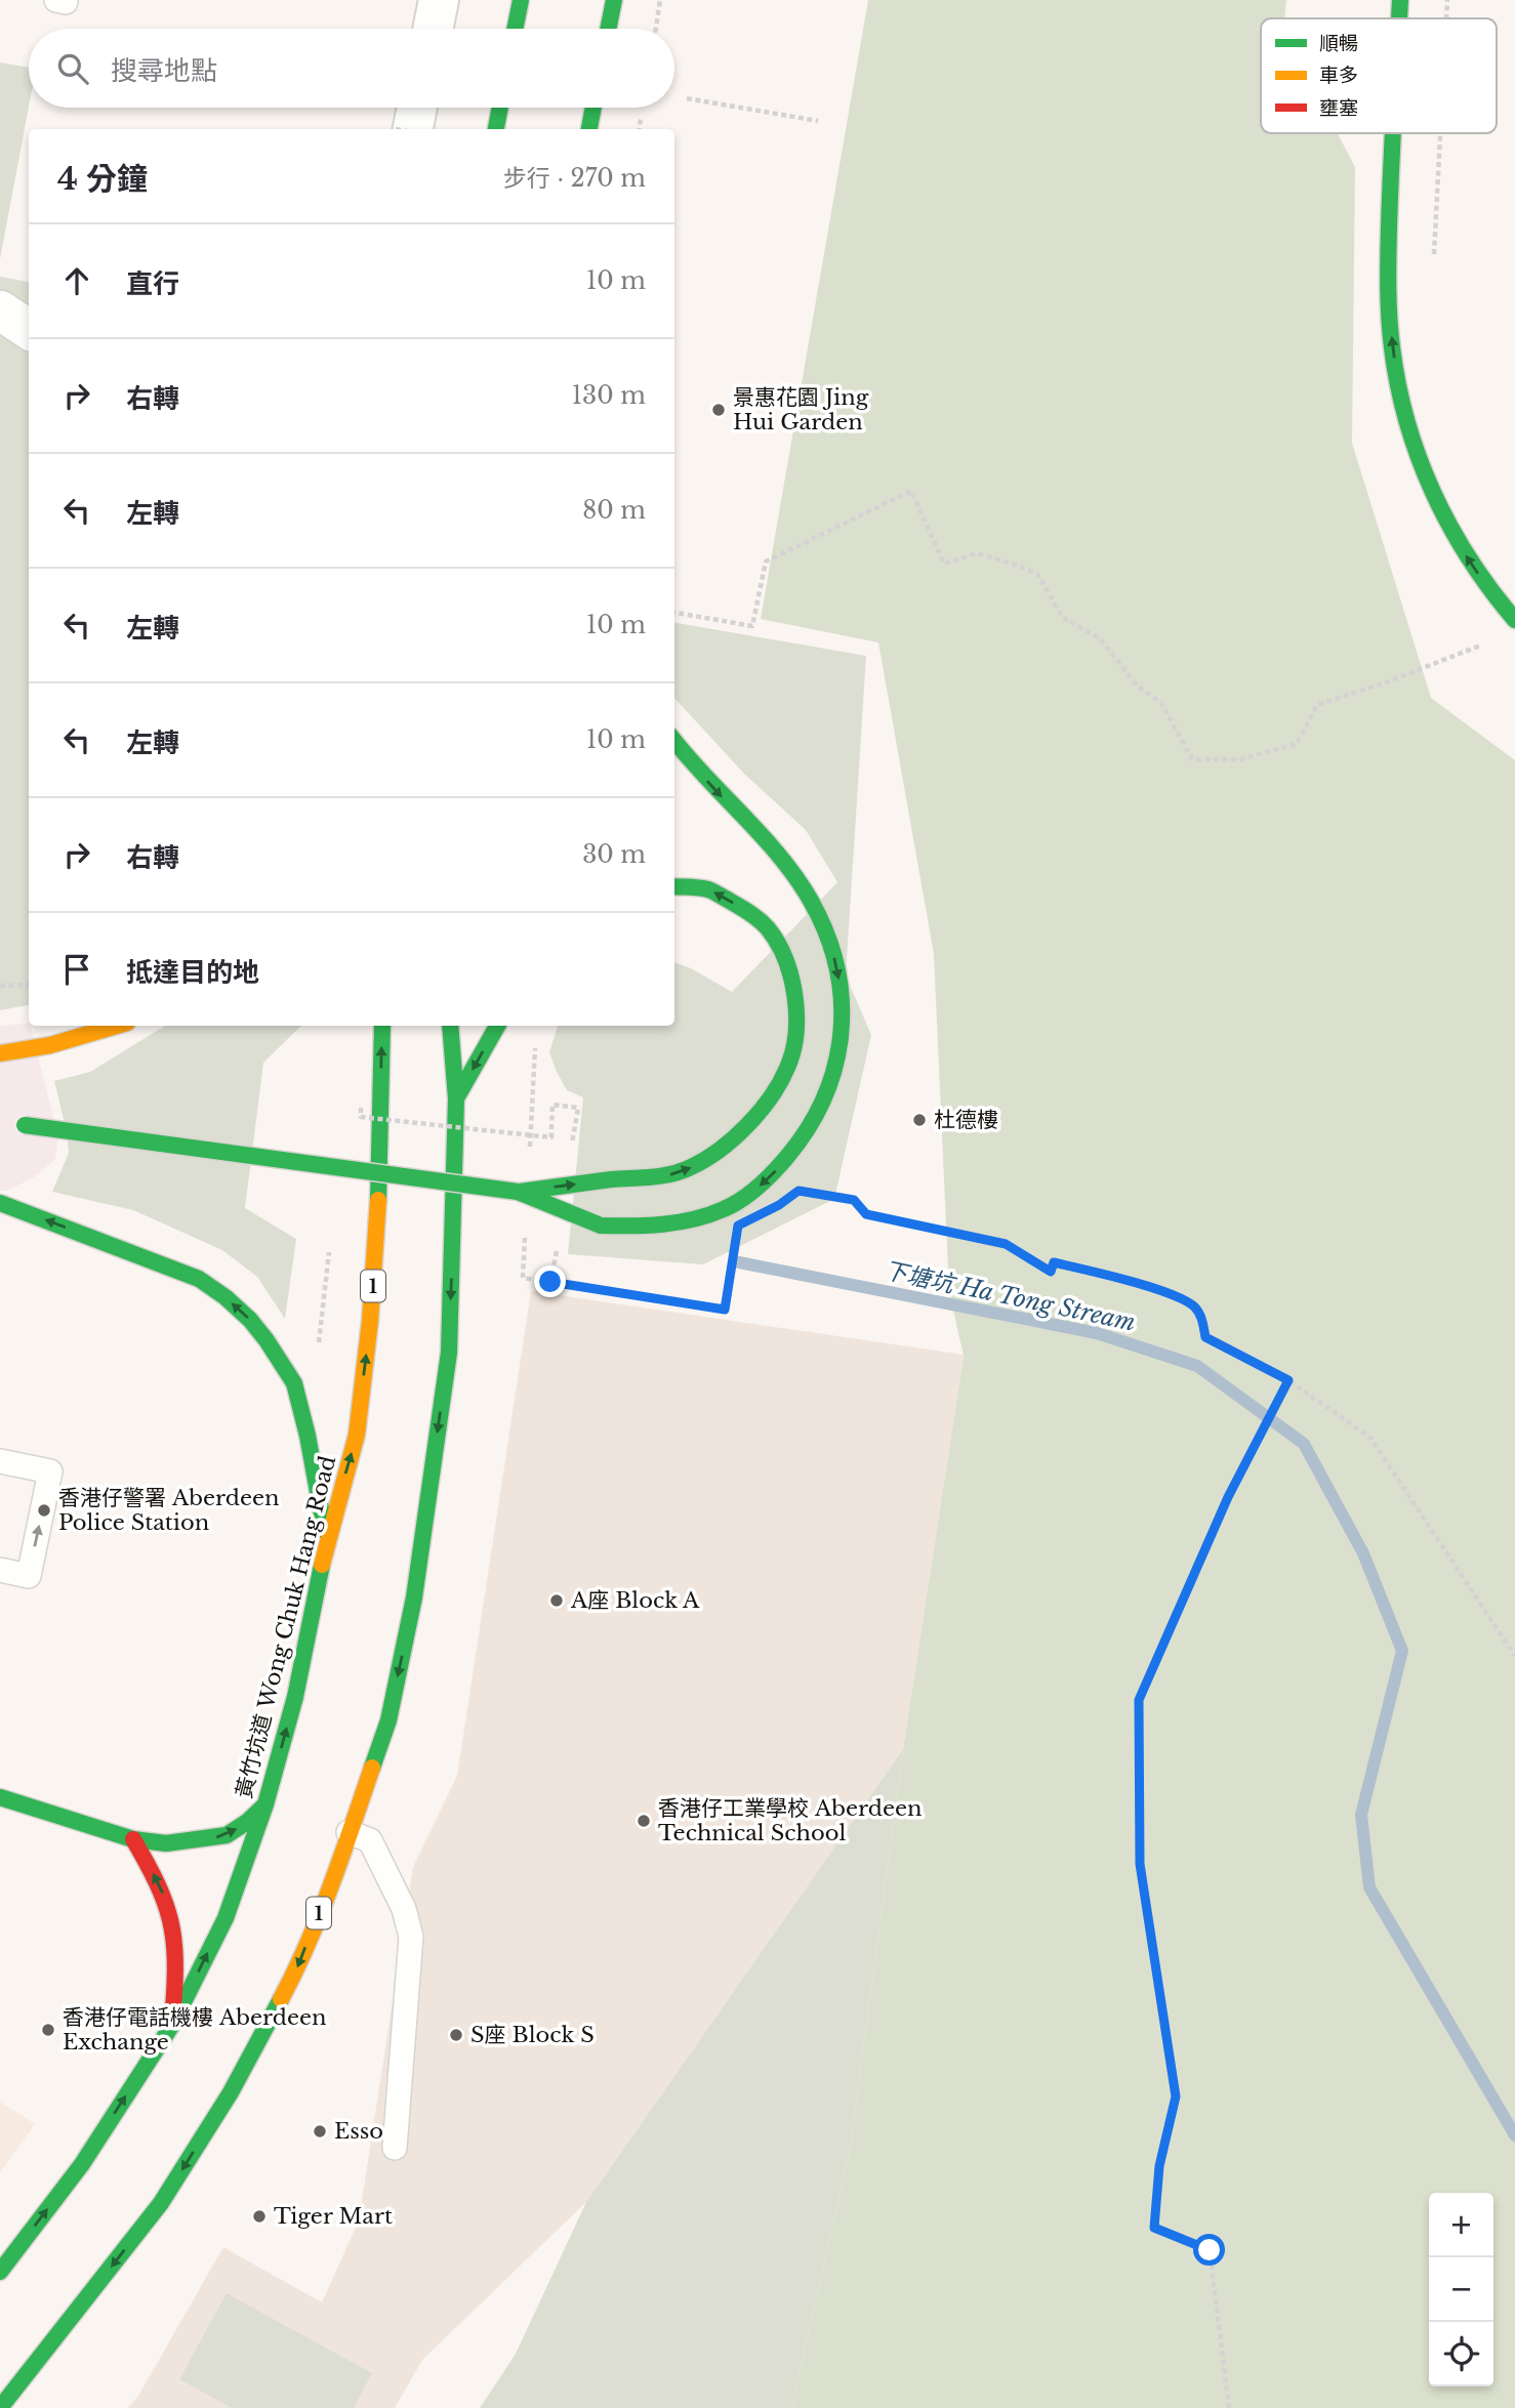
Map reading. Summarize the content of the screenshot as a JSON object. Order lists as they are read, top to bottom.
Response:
{
  "streets": {
    "main road": ["1", "黃竹坑道 Wong Chuk Hang Road"]
  },
  "water": ["下塘坑 Ha Tong Stream"],
  "places": [
    "景惠花園 Jing Hui Garden",
    "杜德樓",
    "香港仔警署 Aberdeen Police Station",
    "A座 Block A",
    "香港仔工業學校 Aberdeen Technical School",
    "香港仔電話機樓 Aberdeen Exchange",
    "S座 Block S",
    "Esso",
    "Tiger Mart"
  ],
  "legend": ["順暢", "車多", "壅塞"],
  "page": {
    "search": "搜尋地點",
    "heading": ["4 分鐘", "步行 · 270 m"],
    "list": [
      ["直行", "10 m"],
      ["右轉", "130 m"],
      ["左轉", "80 m"],
      ["左轉", "10 m"],
      ["左轉", "10 m"],
      ["右轉", "30 m"],
      "抵達目的地"
    ],
    "map_buttons": ["+", "−"]
  }
}
